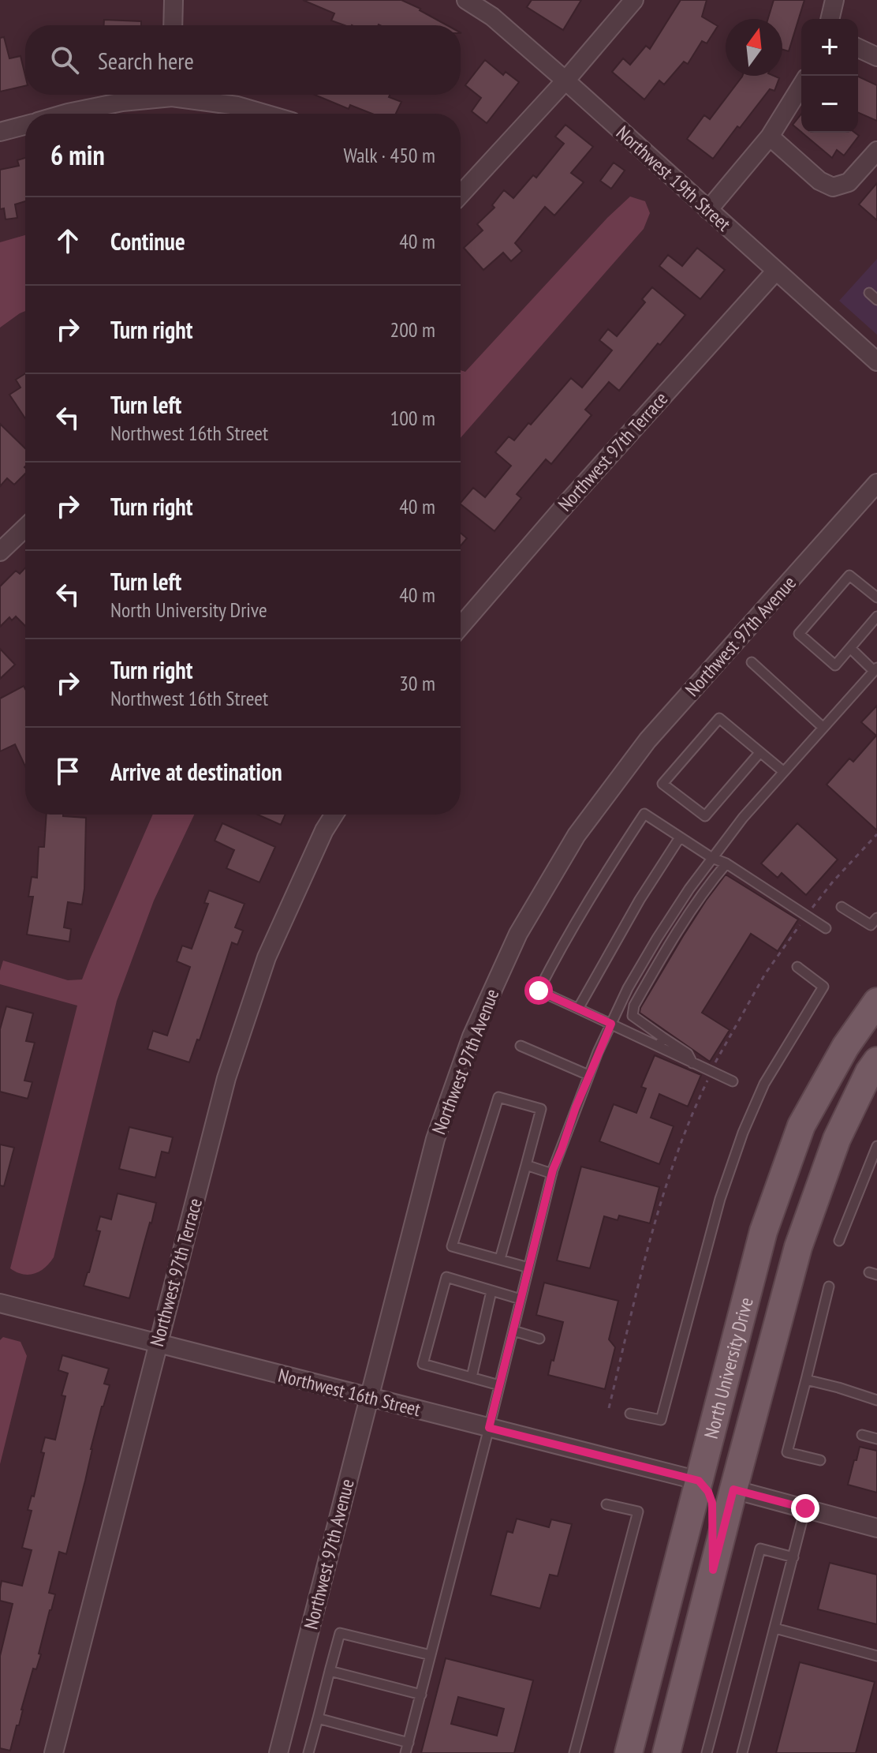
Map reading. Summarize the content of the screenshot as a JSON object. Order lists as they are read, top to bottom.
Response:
{
  "streets": {
    "main road": ["North University Drive"],
    "street": [
      "Northwest 19th Street",
      "Northwest 97th Terrace",
      "Northwest 97th Avenue",
      "Northwest 16th Street"
    ]
  },
  "crossings": [
    ["Northwest 19th Street", "Northwest 97th Terrace"],
    ["Northwest 97th Terrace", "Northwest 16th Street"],
    ["Northwest 97th Avenue", "Northwest 16th Street"],
    ["North University Drive", "Northwest 16th Street"]
  ],
  "north": "top",
  "page": {
    "map_buttons": ["+", "−"],
    "search": "Search here",
    "heading": ["6 min", "Walk · 450 m"],
    "list": [
      ["Continue", "40 m"],
      ["Turn right", "200 m"],
      ["Turn left", "Northwest 16th Street", "100 m"],
      ["Turn right", "40 m"],
      ["Turn left", "North University Drive", "40 m"],
      ["Turn right", "Northwest 16th Street", "30 m"],
      "Arrive at destination"
    ]
  }
}
